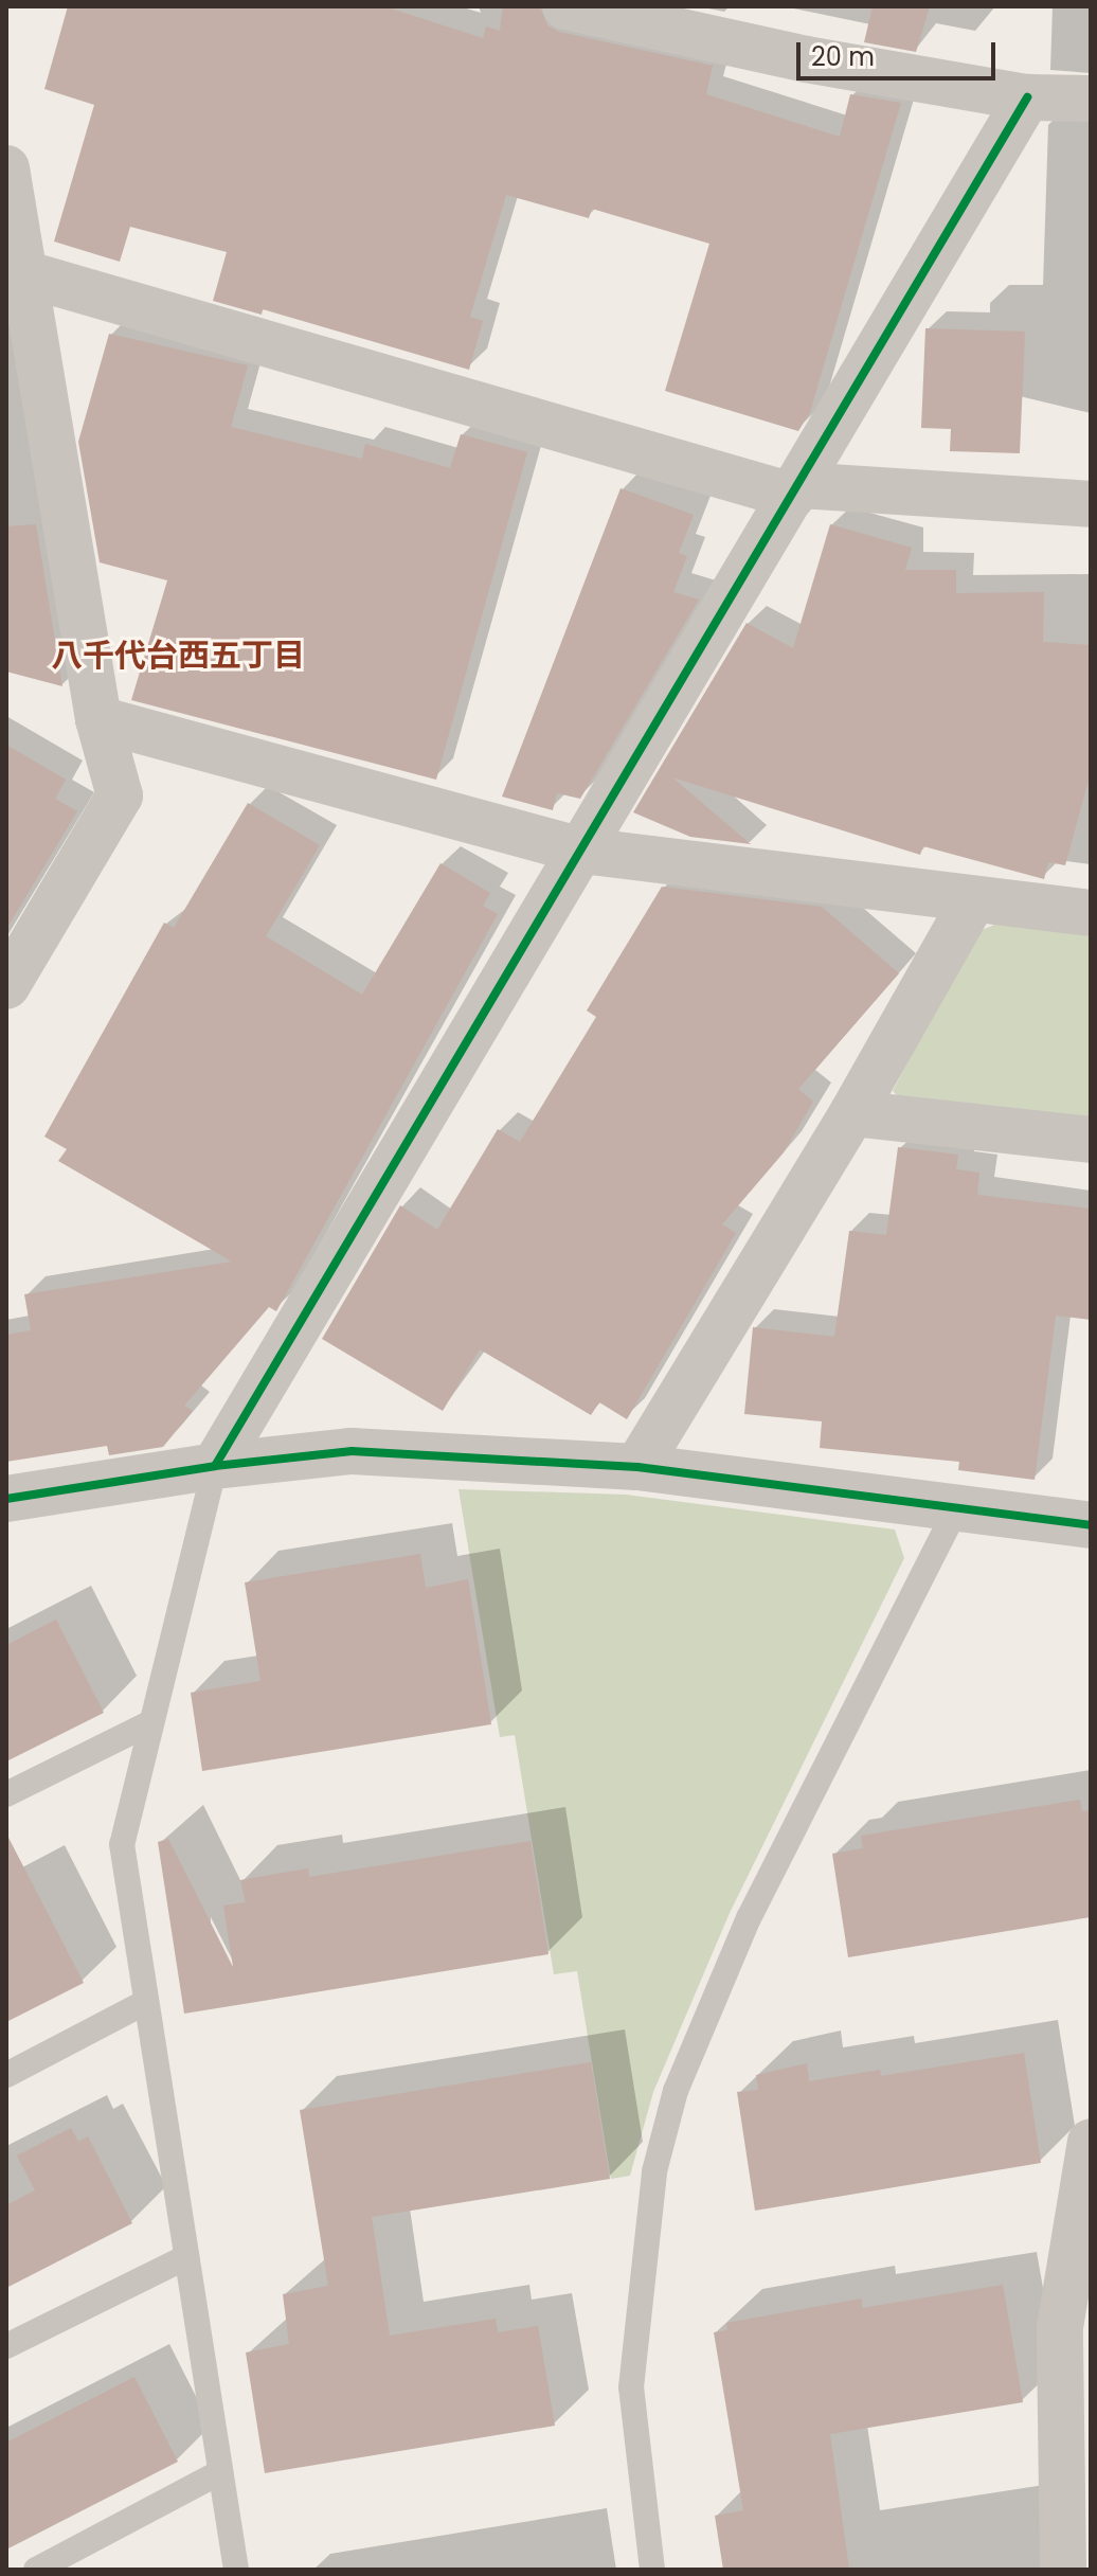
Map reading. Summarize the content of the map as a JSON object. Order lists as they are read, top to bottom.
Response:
{
  "districts": ["八千代台西五丁目"],
  "scale_bar": "20 m"
}
